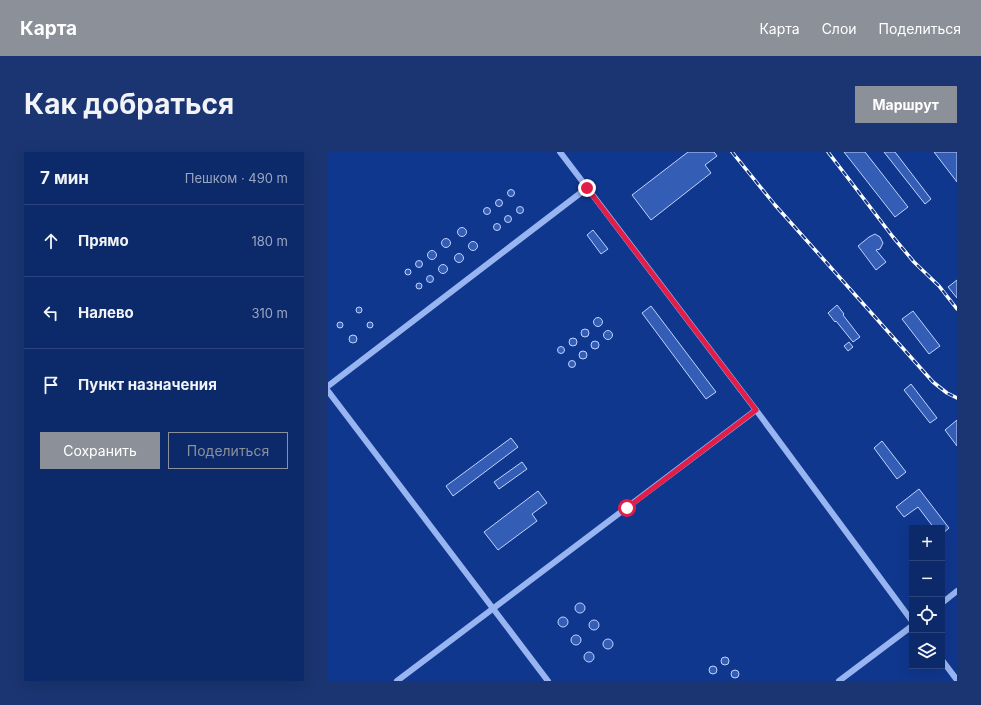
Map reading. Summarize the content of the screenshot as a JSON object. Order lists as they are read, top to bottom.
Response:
{
  "page": {
    "header": "Карта",
    "nav": ["Карта", "Слои", "Поделиться"],
    "buttons": [
      "Маршрут",
      ["Сохранить", "Поделиться"]
    ],
    "title": "Как добраться",
    "heading": ["7 мин", "Пешком · 490 m"],
    "list": [
      ["Прямо", "180 m"],
      ["Налево", "310 m"],
      "Пункт назначения"
    ],
    "map_buttons": ["+", "−"]
  }
}
